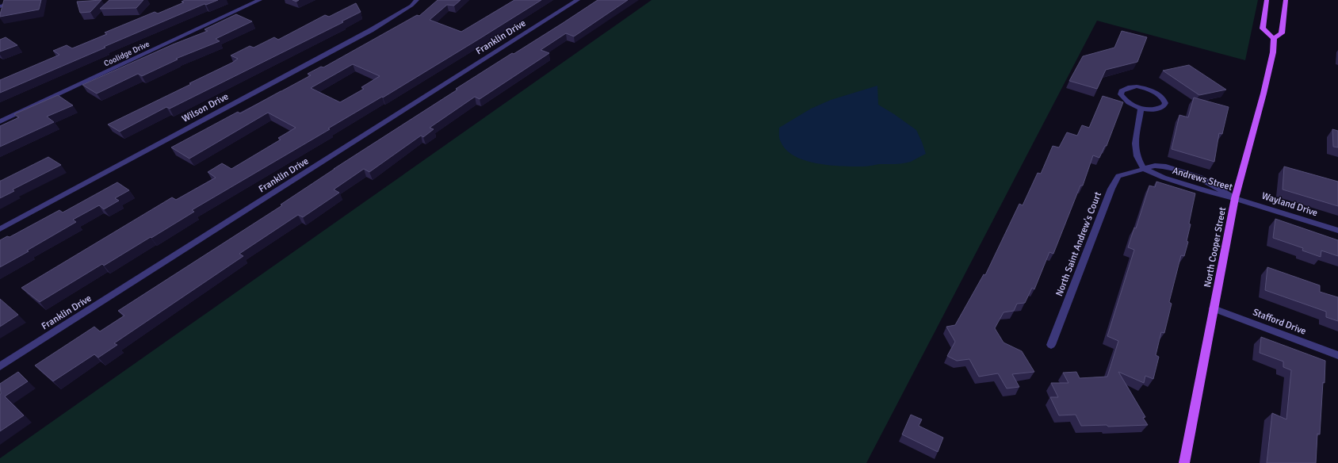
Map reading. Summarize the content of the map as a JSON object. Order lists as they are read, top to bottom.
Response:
{
  "streets": {
    "main road": ["North Cooper Street"],
    "street": [
      "Franklin Drive",
      "Coolidge Drive",
      "Wilson Drive",
      "Andrews Street",
      "Wayland Drive",
      "North Saint Andrew's Court",
      "Stafford Drive"
    ]
  },
  "crossings": [
    ["Andrews Street", "Wayland Drive"],
    ["Andrews Street", "North Saint Andrew's Court"],
    ["Andrews Street", "North Cooper Street"],
    ["Wayland Drive", "North Cooper Street"],
    ["North Cooper Street", "Stafford Drive"]
  ]
}
